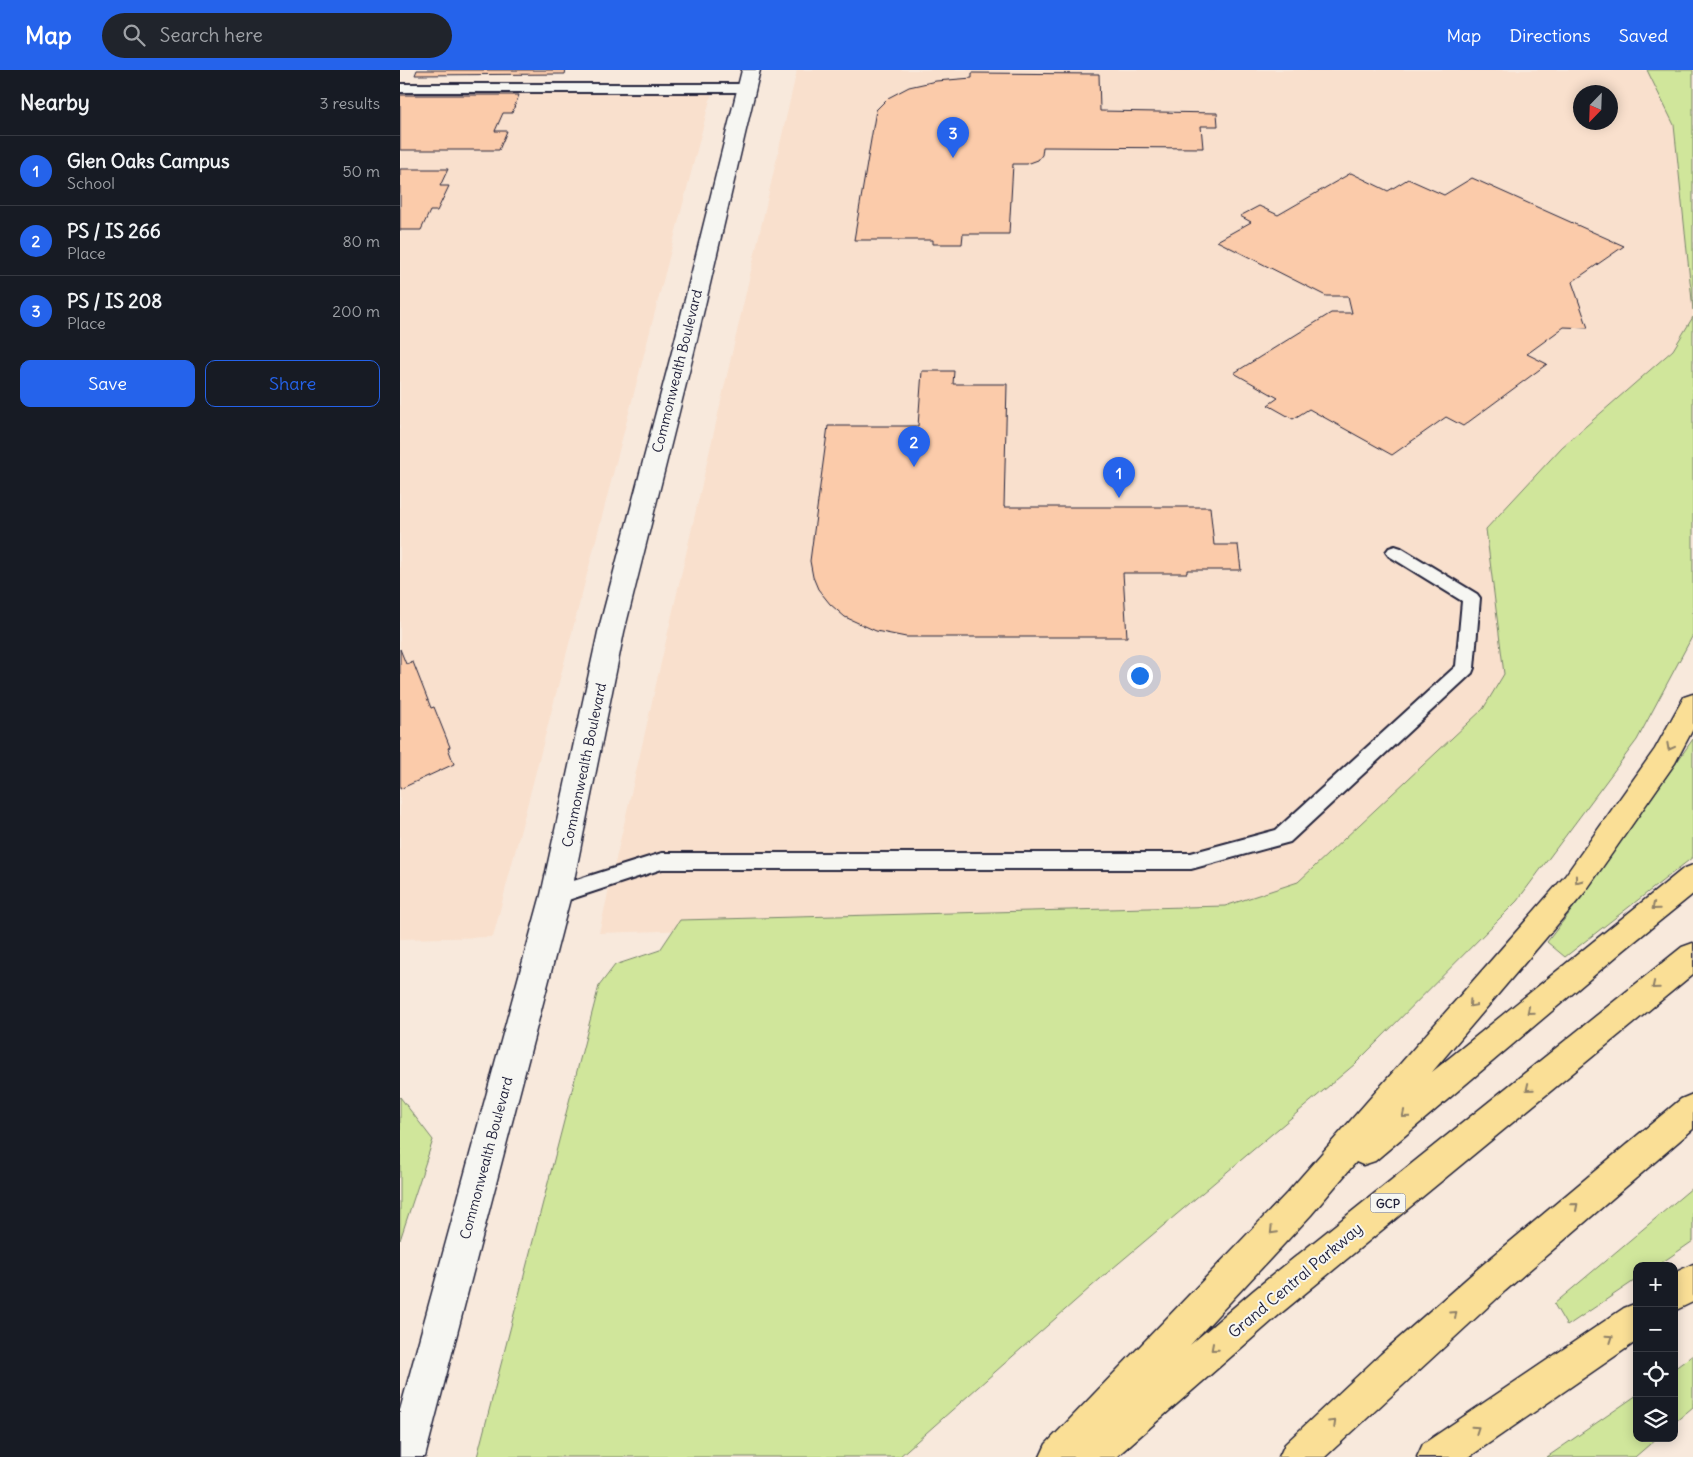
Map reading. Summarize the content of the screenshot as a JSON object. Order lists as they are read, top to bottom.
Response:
{
  "streets": {
    "highway": ["GCP", "Grand Central Parkway"],
    "street": ["Commonwealth Boulevard"]
  },
  "north": "bottom left",
  "page": {
    "header": "Map",
    "search": "Search here",
    "nav": ["Map", "Directions", "Saved"],
    "heading": ["Nearby", "3 results"],
    "pins": ["3", "2", "1"],
    "list": [
      {
        "mark": "1",
        "name": "Glen Oaks Campus",
        "note": "School",
        "value": "50 m"
      },
      {
        "mark": "2",
        "name": "PS / IS 266",
        "note": "Place",
        "value": "80 m"
      },
      {
        "mark": "3",
        "name": "PS / IS 208",
        "note": "Place",
        "value": "200 m"
      }
    ],
    "buttons": ["Save", "Share"],
    "map_buttons": ["+", "−"]
  }
}
